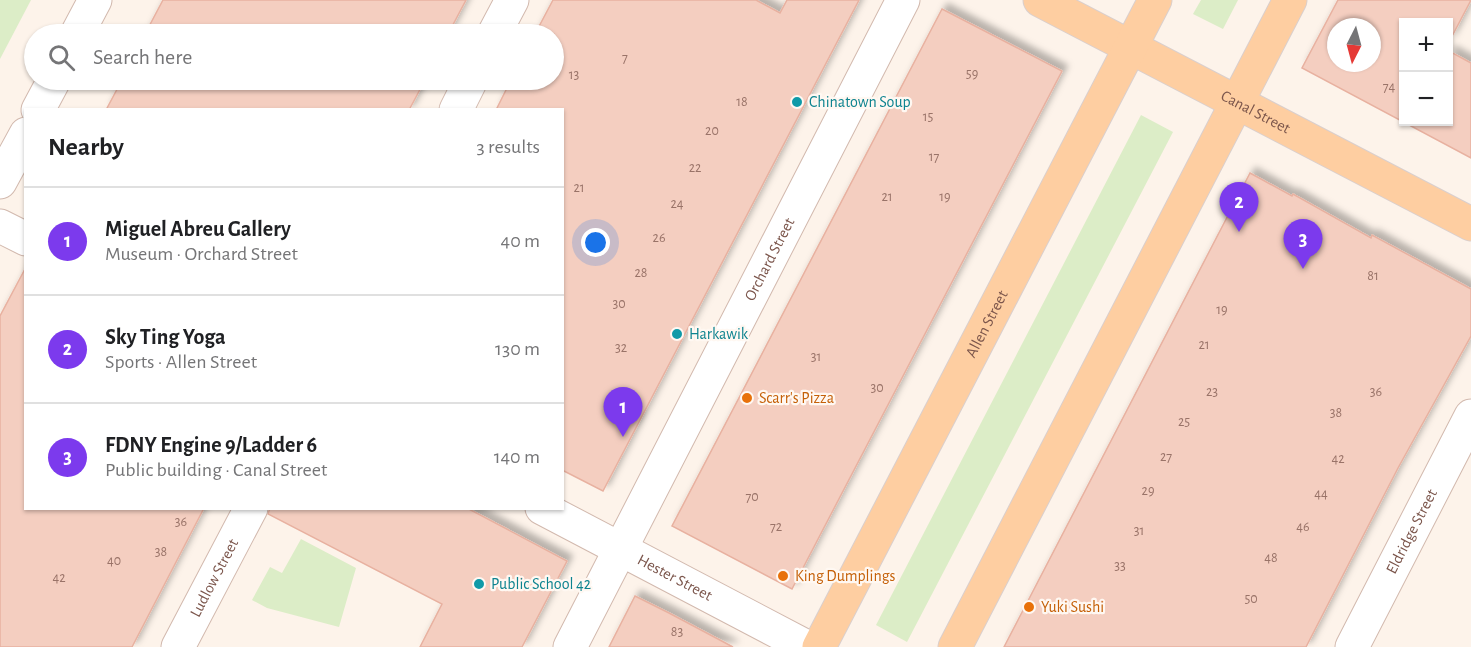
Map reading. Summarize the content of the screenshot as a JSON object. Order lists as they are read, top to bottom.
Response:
{
  "streets": {
    "main road": ["Canal Street", "Allen Street"],
    "street": [
      "Orchard Street",
      "Eldridge Street",
      "Ludlow Street",
      "Hester Street"
    ]
  },
  "crossings": [
    ["Canal Street", "Allen Street"],
    ["Orchard Street", "Hester Street"]
  ],
  "places": [
    "Chinatown Soup",
    "Harkawik",
    "Scarr's Pizza",
    "King Dumplings",
    "Public School 42",
    "Yuki Sushi"
  ],
  "house_numbers": [
    "7",
    "59",
    "13",
    "74",
    "18",
    "15",
    "20",
    "17",
    "22",
    "21",
    "21",
    "19",
    "24",
    "26",
    "28",
    "81",
    "30",
    "19",
    "21",
    "32",
    "31",
    "30",
    "23",
    "36",
    "38",
    "25",
    "27",
    "42",
    "29",
    "44",
    "70",
    "36",
    "72",
    "46",
    "31",
    "38",
    "48",
    "40",
    "33",
    "42",
    "50",
    "83"
  ],
  "north": "bottom",
  "page": {
    "map_buttons": ["+", "−"],
    "search": "Search here",
    "heading": ["Nearby", "3 results"],
    "pins": ["2", "3", "1"],
    "list": [
      {
        "mark": "1",
        "name": "Miguel Abreu Gallery",
        "note": "Museum · Orchard Street",
        "value": "40 m"
      },
      {
        "mark": "2",
        "name": "Sky Ting Yoga",
        "note": "Sports · Allen Street",
        "value": "130 m"
      },
      {
        "mark": "3",
        "name": "FDNY Engine 9/Ladder 6",
        "note": "Public building · Canal Street",
        "value": "140 m"
      }
    ]
  }
}
